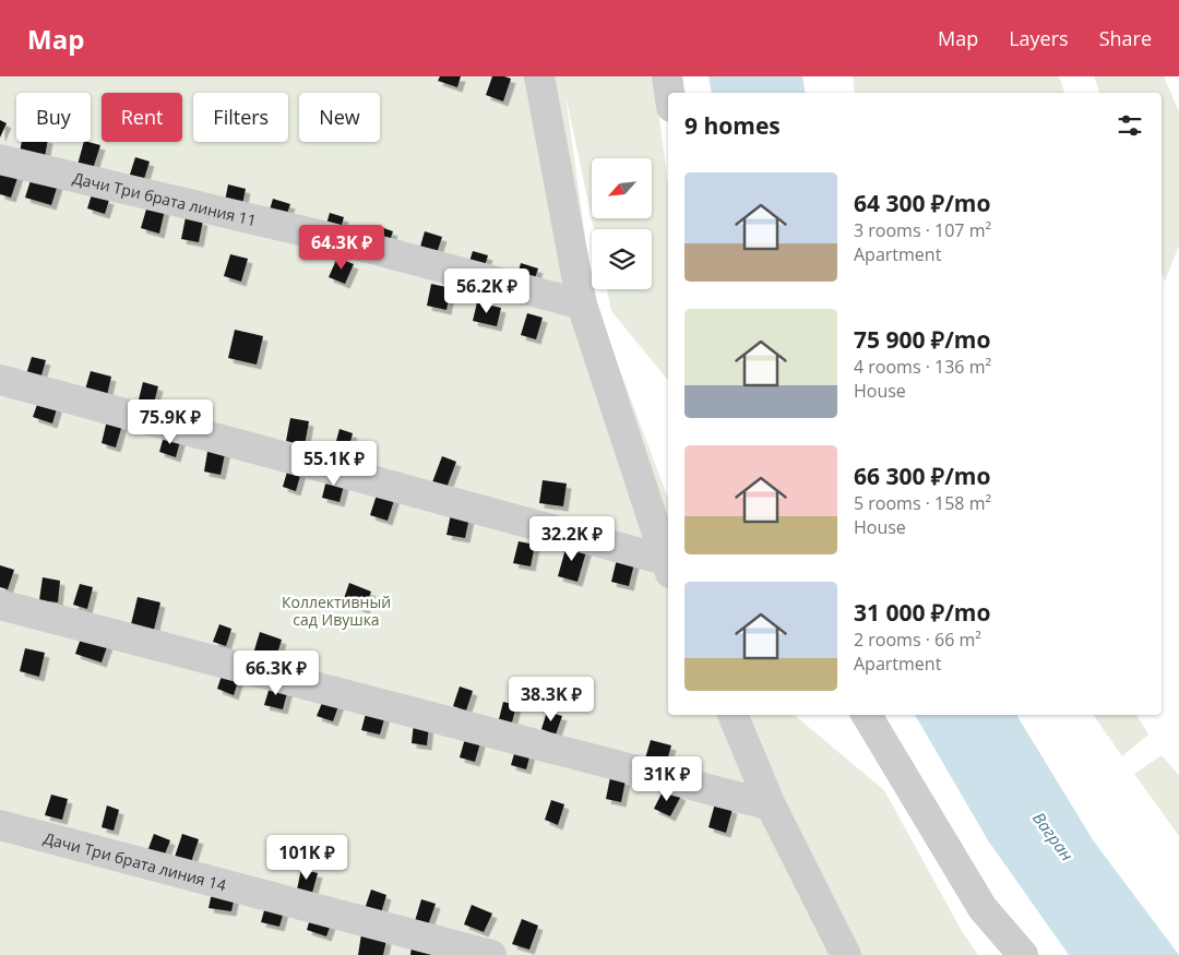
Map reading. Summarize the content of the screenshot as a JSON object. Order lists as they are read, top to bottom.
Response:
{
  "streets": {
    "street": ["Дачи Три брата линия 11", "Дачи Три брата линия 14"]
  },
  "water": ["Вагран"],
  "parks": ["Коллективный сад Ивушка"],
  "north": "bottom left",
  "page": {
    "header": "Map",
    "nav": ["Map", "Layers", "Share"],
    "chip": [
      "Buy",
      "Rent",
      "Filters",
      "New"
    ],
    "heading": "9 homes",
    "list": [
      {
        "name": "64 300 ₽/mo",
        "note": "3 rooms · 107 m² · Apartment"
      },
      {
        "name": "75 900 ₽/mo",
        "note": "4 rooms · 136 m² · House"
      },
      {
        "name": "66 300 ₽/mo",
        "note": "5 rooms · 158 m² · House"
      },
      {
        "name": "31 000 ₽/mo",
        "note": "2 rooms · 66 m² · Apartment"
      }
    ],
    "price": [
      "64.3K ₽",
      "56.2K ₽",
      "75.9K ₽",
      "55.1K ₽",
      "32.2K ₽",
      "66.3K ₽",
      "38.3K ₽",
      "31K ₽",
      "101K ₽"
    ]
  }
}
